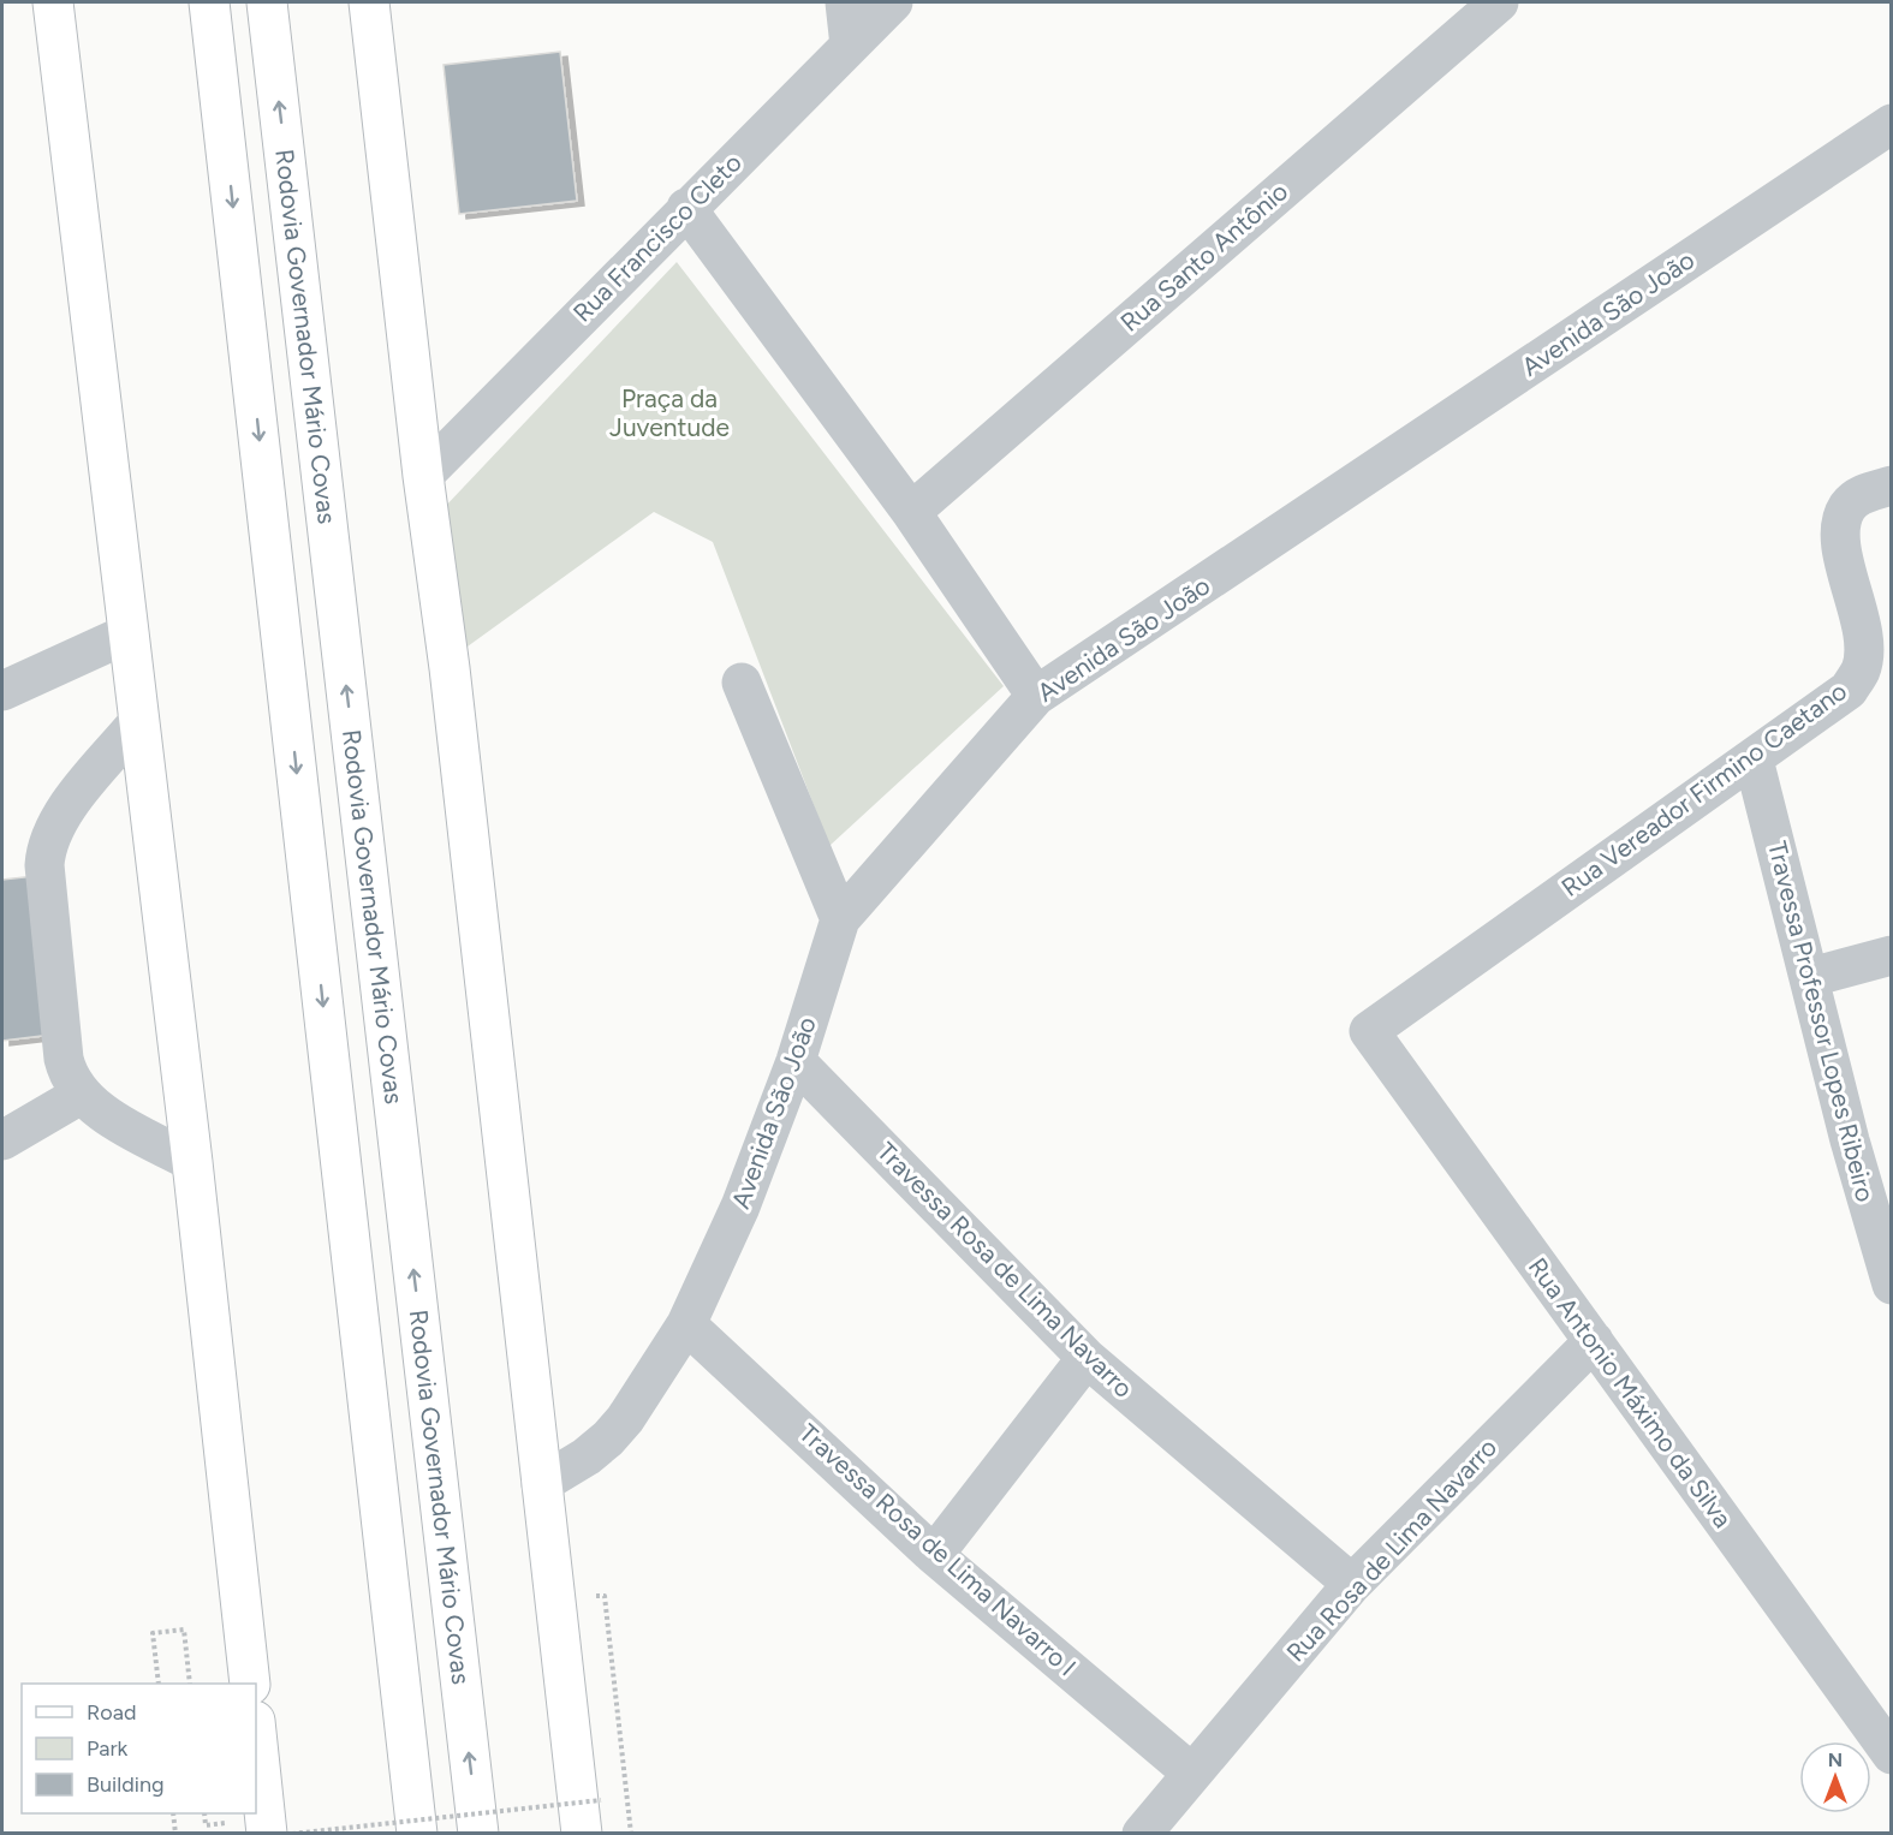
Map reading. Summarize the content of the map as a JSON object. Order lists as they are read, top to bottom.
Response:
{
  "streets": {
    "main road": ["Rodovia Governador Mário Covas"],
    "street": [
      "Rua Francisco Cleto",
      "Rua Santo Antônio",
      "Avenida São João",
      "Rua Vereador Firmino Caetano",
      "Travessa Professor Lopes Ribeiro",
      "Travessa Rosa de Lima Navarro",
      "Rua Antonio Máximo da Silva",
      "Travessa Rosa de Lima Navarro I",
      "Rua Rosa de Lima Navarro"
    ]
  },
  "crossings": [
    ["Avenida São João", "Travessa Rosa de Lima Navarro"],
    ["Avenida São João", "Travessa Rosa de Lima Navarro I"],
    ["Rua Vereador Firmino Caetano", "Travessa Professor Lopes Ribeiro"],
    ["Rua Vereador Firmino Caetano", "Rua Antonio Máximo da Silva"],
    ["Travessa Rosa de Lima Navarro", "Rua Rosa de Lima Navarro"],
    ["Rua Antonio Máximo da Silva", "Rua Rosa de Lima Navarro"],
    ["Travessa Rosa de Lima Navarro I", "Rua Rosa de Lima Navarro"]
  ],
  "parks": ["Praça da Juventude"],
  "legend": ["Road", "Park", "Building"],
  "north": "top"
}
